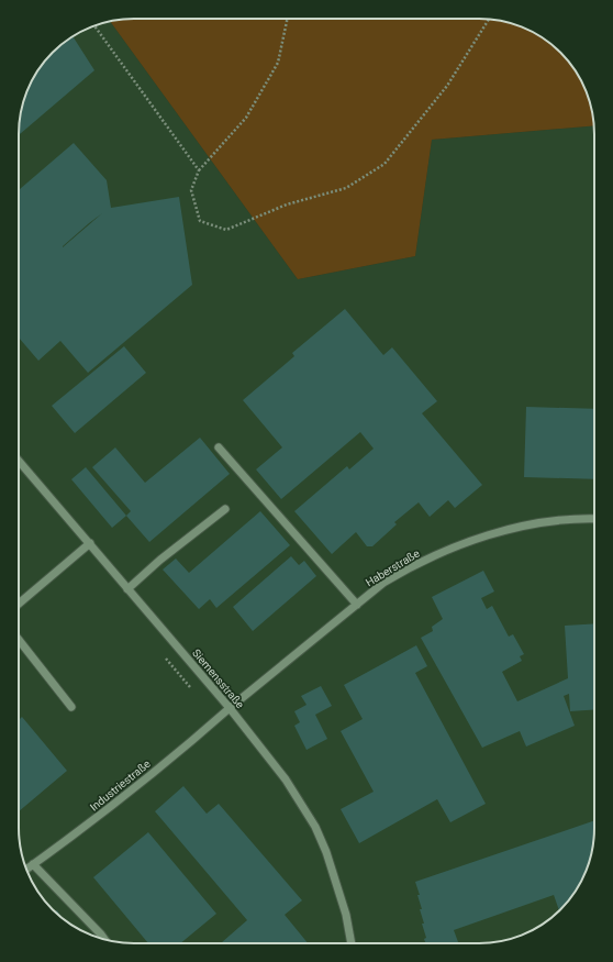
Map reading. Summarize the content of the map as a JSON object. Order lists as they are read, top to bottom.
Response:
{
  "streets": {
    "street": ["Haberstraße", "Siemensstraße", "Industriestraße"]
  },
  "crossings": [
    ["Haberstraße", "Siemensstraße"],
    ["Haberstraße", "Industriestraße"],
    ["Siemensstraße", "Industriestraße"]
  ]
}
